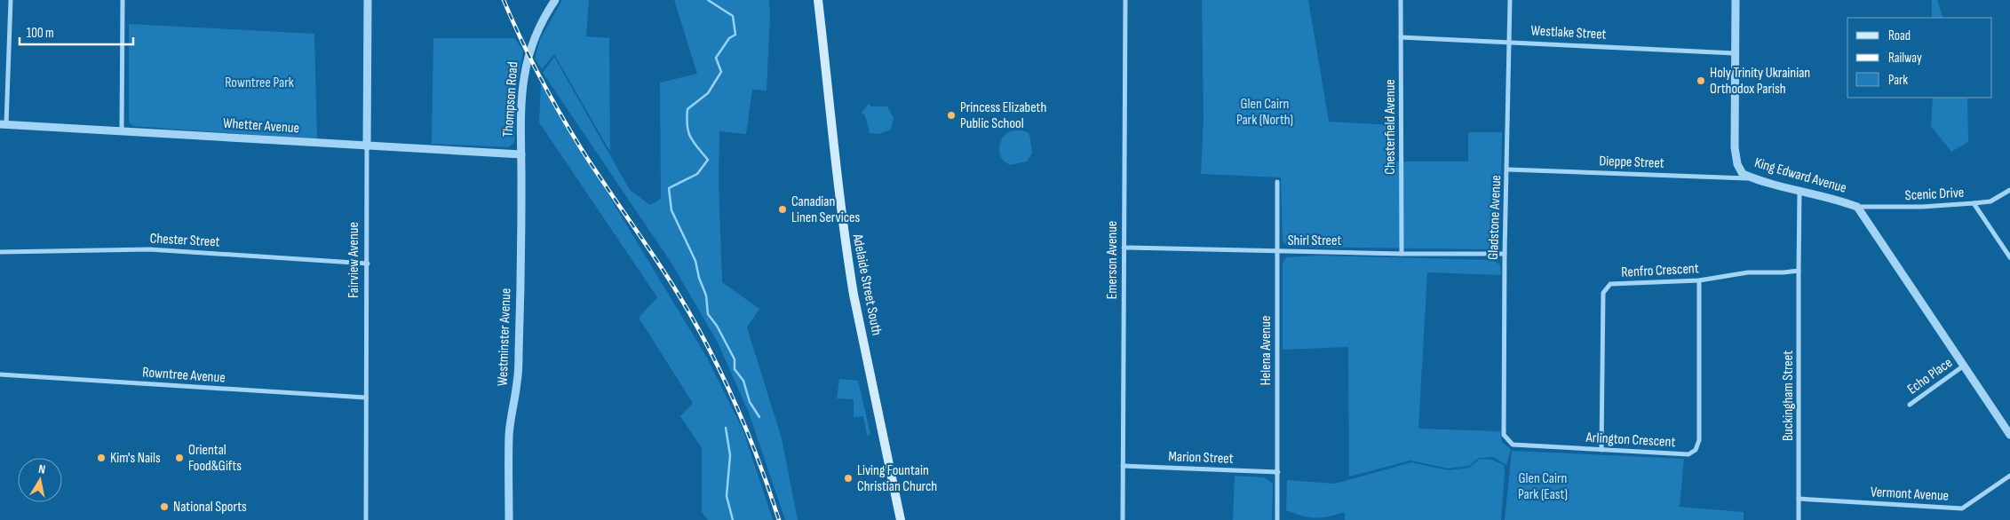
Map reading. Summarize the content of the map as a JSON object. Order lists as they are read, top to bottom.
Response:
{
  "streets": {
    "main road": ["Adelaide Street South"],
    "street": [
      "Westlake Street",
      "Thompson Road",
      "Whetter Avenue",
      "Chesterfield Avenue",
      "Dieppe Street",
      "King Edward Avenue",
      "Scenic Drive",
      "Gladstone Avenue",
      "Chester Street",
      "Shirl Street",
      "Fairview Avenue",
      "Emerson Avenue",
      "Renfro Crescent",
      "Westminster Avenue",
      "Helena Avenue",
      "Rowntree Avenue",
      "Echo Place",
      "Buckingham Street",
      "Arlington Crescent",
      "Marion Street",
      "Vermont Avenue"
    ]
  },
  "crossings": [
    ["Westlake Street", "Chesterfield Avenue"],
    ["Westlake Street", "King Edward Avenue"],
    ["Westlake Street", "Gladstone Avenue"],
    ["Thompson Road", "Whetter Avenue"],
    ["Thompson Road", "Westminster Avenue"],
    ["Whetter Avenue", "Fairview Avenue"],
    ["Whetter Avenue", "Westminster Avenue"],
    ["Chesterfield Avenue", "Shirl Street"],
    ["Dieppe Street", "King Edward Avenue"],
    ["Dieppe Street", "Gladstone Avenue"],
    ["King Edward Avenue", "Scenic Drive"],
    ["King Edward Avenue", "Echo Place"],
    ["Gladstone Avenue", "Shirl Street"],
    ["Gladstone Avenue", "Arlington Crescent"],
    ["Chester Street", "Fairview Avenue"],
    ["Shirl Street", "Emerson Avenue"],
    ["Shirl Street", "Helena Avenue"],
    ["Fairview Avenue", "Rowntree Avenue"],
    ["Emerson Avenue", "Marion Street"],
    ["Renfro Crescent", "Buckingham Street"],
    ["Renfro Crescent", "Arlington Crescent"],
    ["Helena Avenue", "Marion Street"],
    ["Buckingham Street", "Vermont Avenue"]
  ],
  "parks": ["Rowntree Park", "Glen Cairn Park (North)", "Glen Cairn Park (East)"],
  "places": [
    "Holy Trinity Ukrainian Orthodox Parish",
    "Princess Elizabeth Public School",
    "Canadian Linen Services",
    "Kim's Nails",
    "Oriental Food&Gifts",
    "Living Fountain Christian Church",
    "National Sports"
  ],
  "legend": ["Road", "Railway", "Park"],
  "scale_bar": "100 m",
  "north": "top"
}
